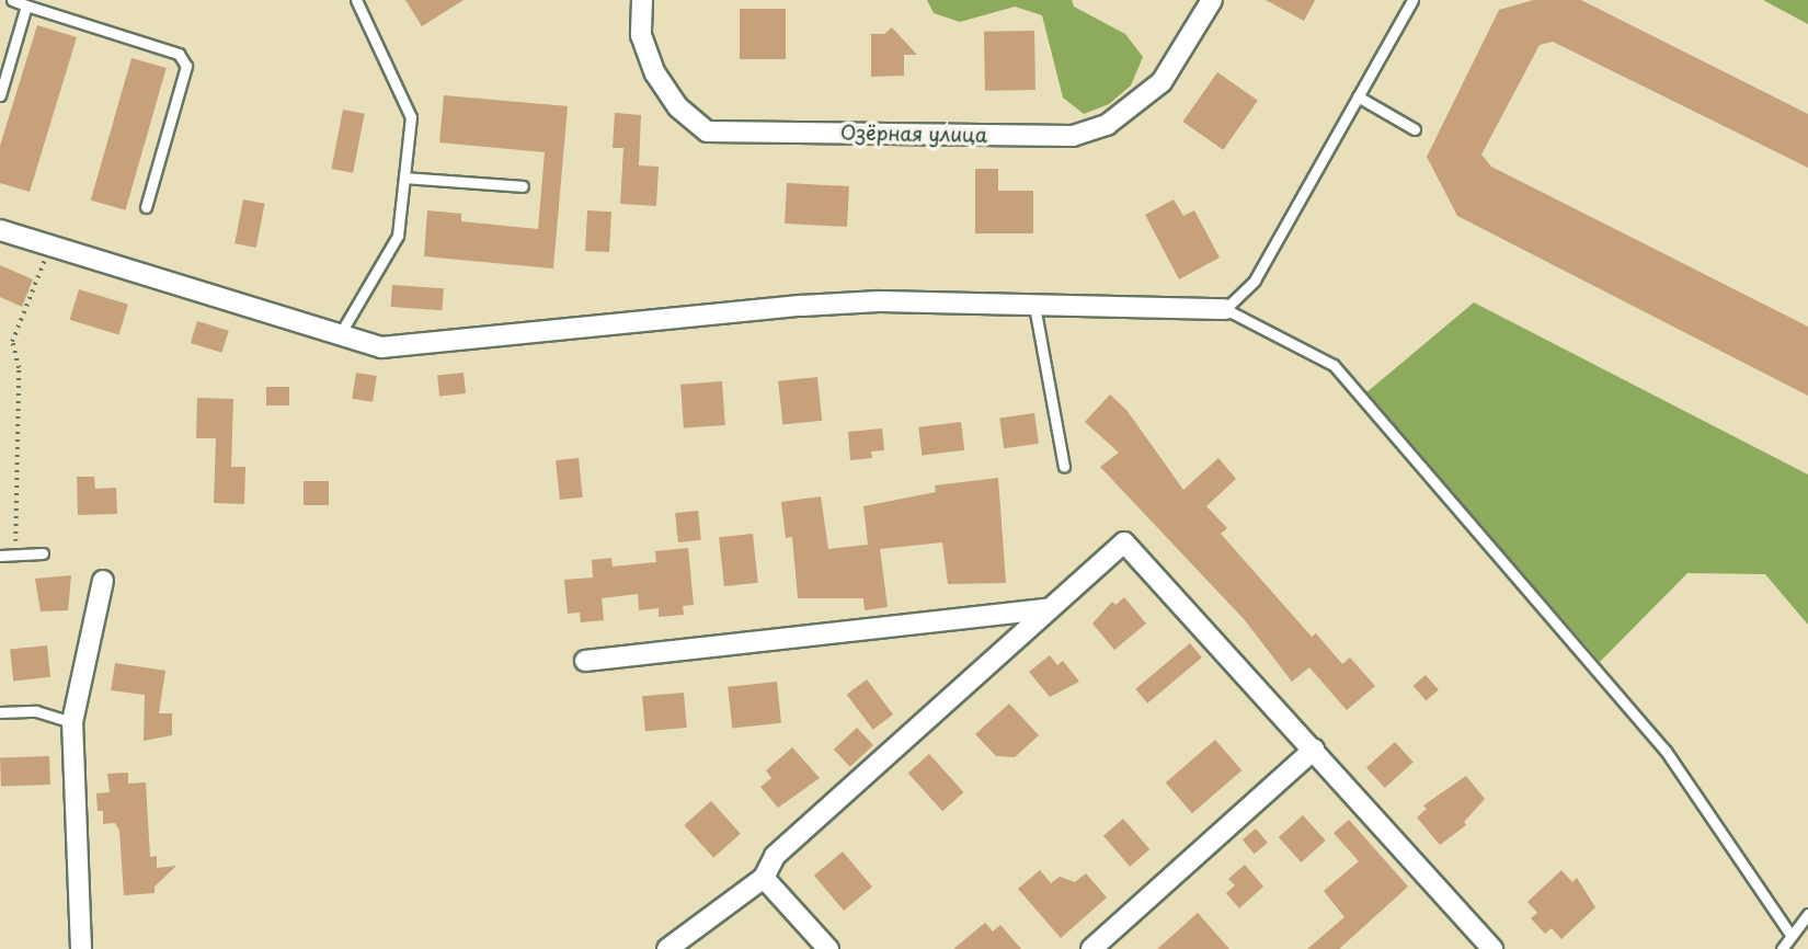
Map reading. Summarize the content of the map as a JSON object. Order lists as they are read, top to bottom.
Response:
{
  "streets": {
    "street": ["Озёрная улица"]
  }
}
